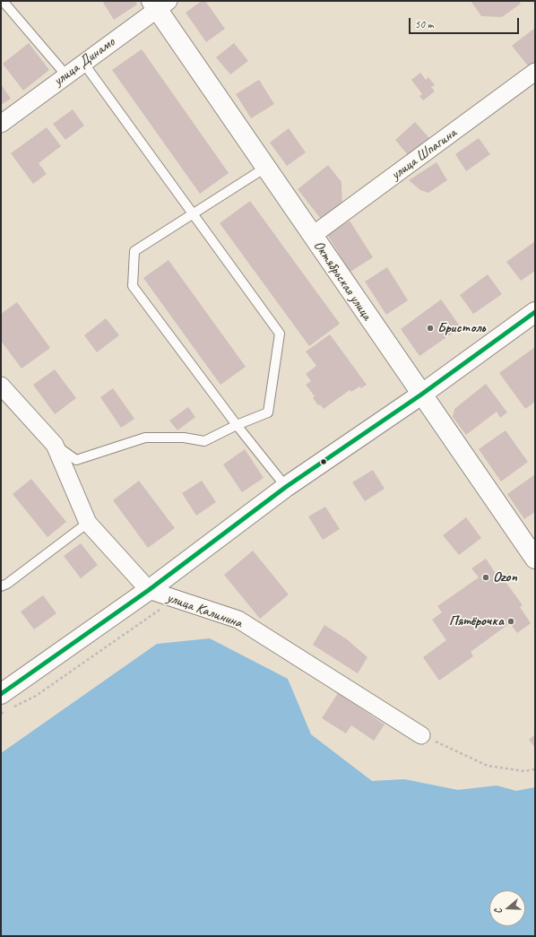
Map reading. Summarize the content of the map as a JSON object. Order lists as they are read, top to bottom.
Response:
{
  "streets": {
    "street": [
      "улица Динамо",
      "улица Шпагина",
      "Октябрьская улица",
      "улица Калинина"
    ]
  },
  "crossings": [
    ["улица Динамо", "Октябрьская улица"],
    ["улица Шпагина", "Октябрьская улица"]
  ],
  "places": ["Бристоль", "Ozon", "Пятёрочка"],
  "scale_bar": "50 m",
  "north": "left"
}
